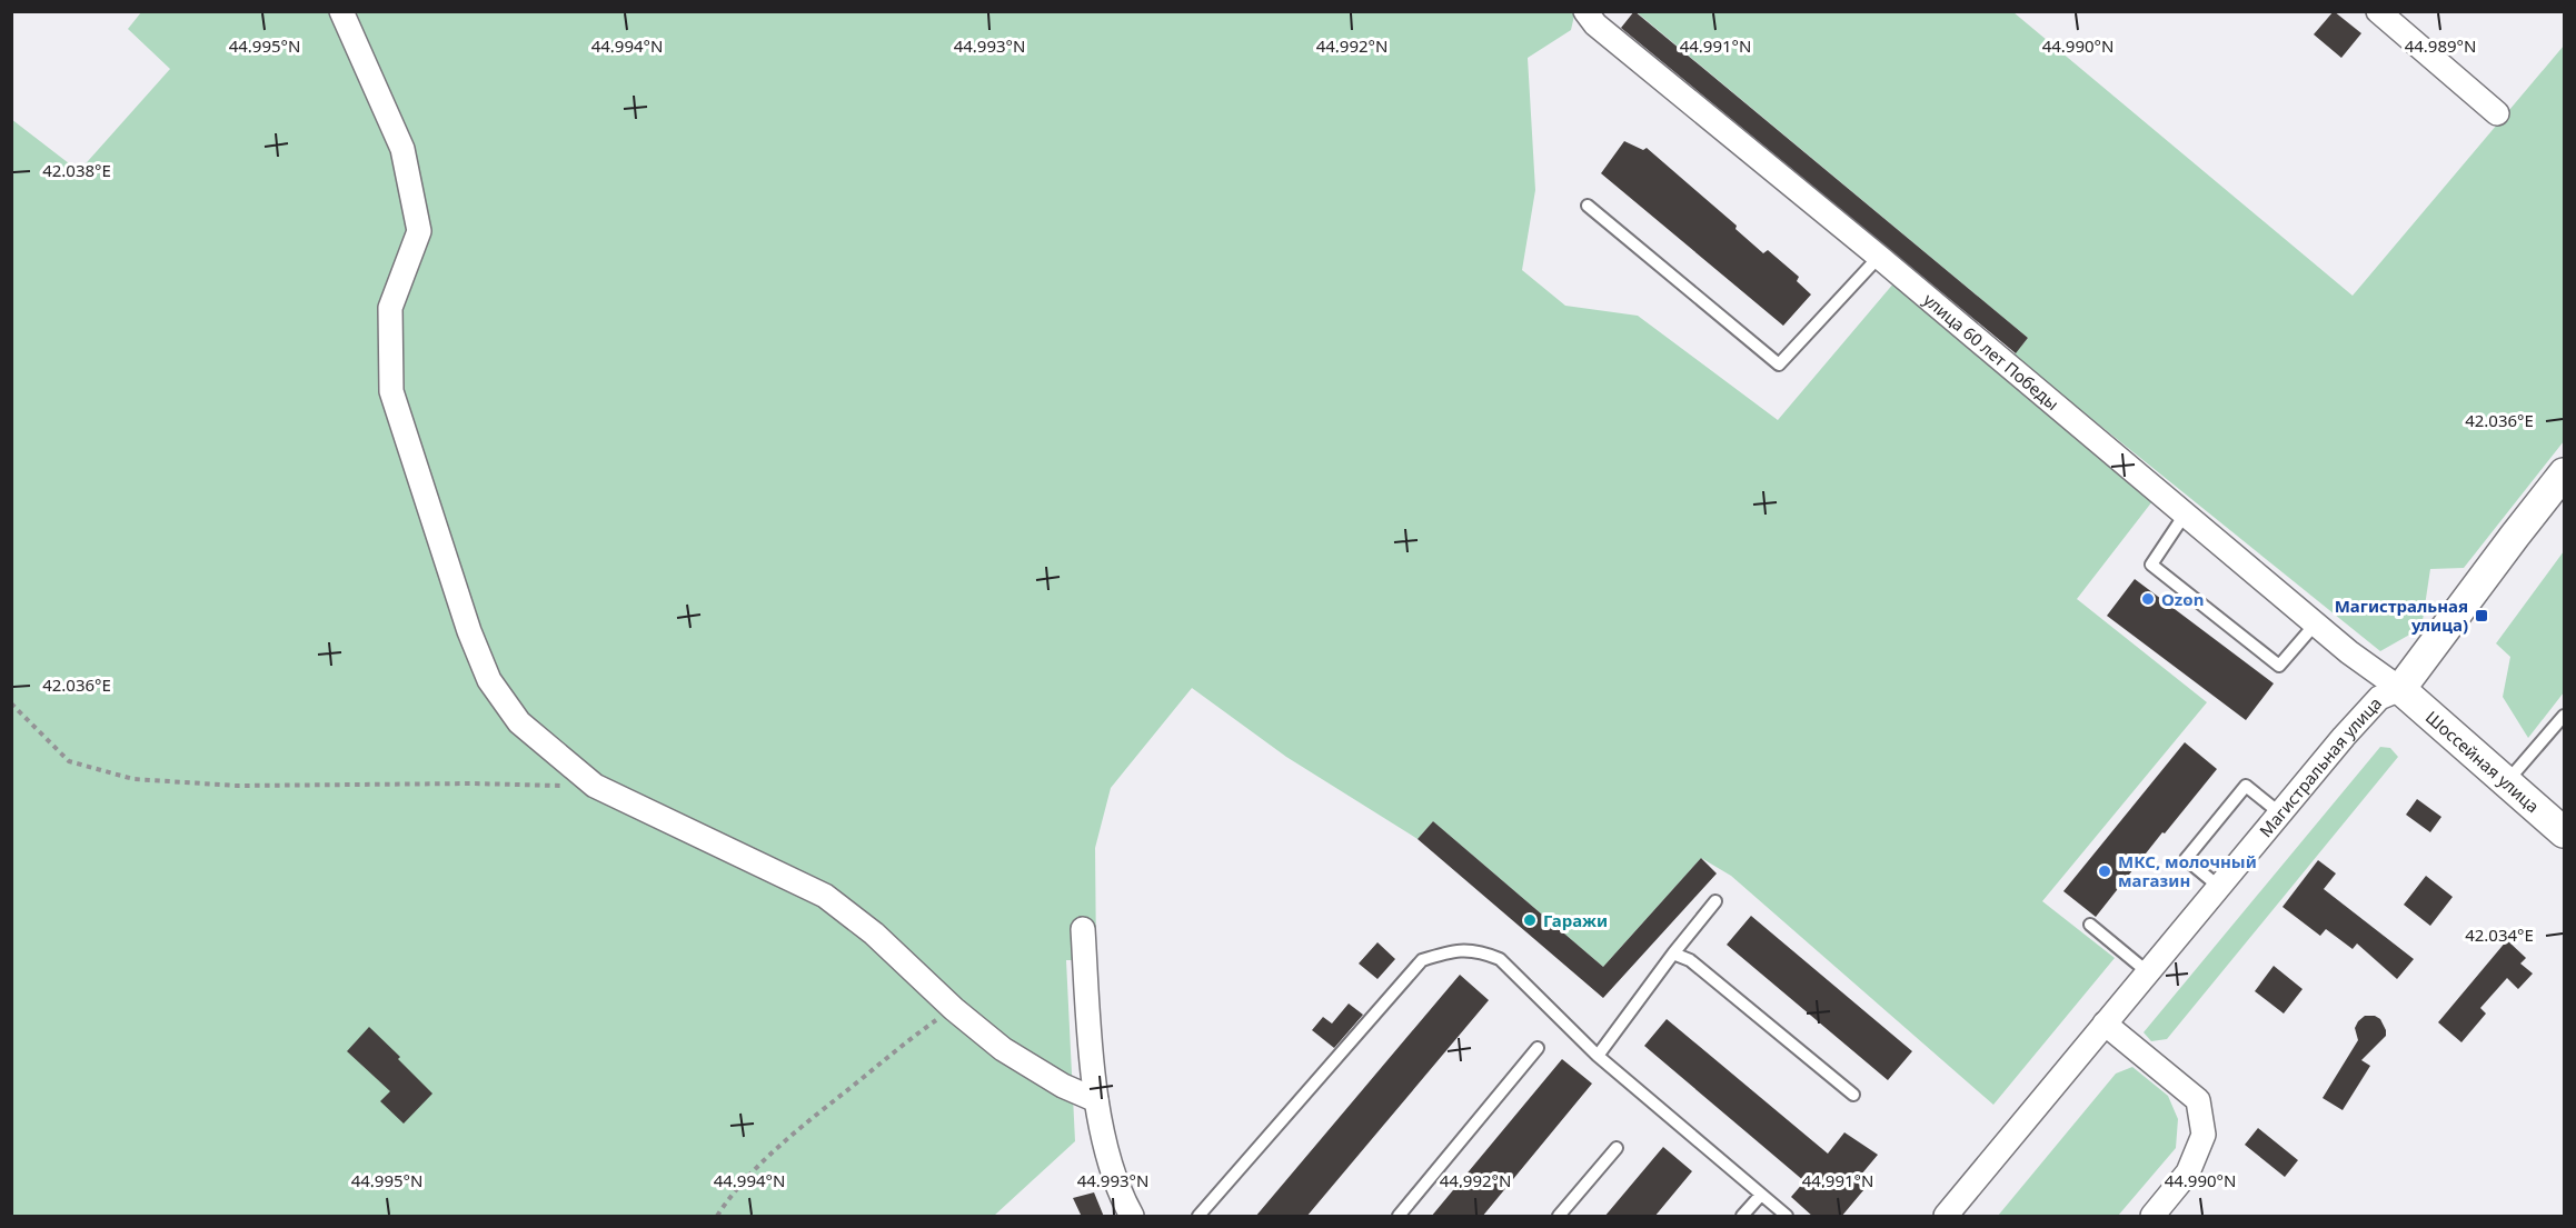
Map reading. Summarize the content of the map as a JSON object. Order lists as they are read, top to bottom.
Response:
{
  "streets": {
    "street": ["улица 60 лет Победы", "Шоссейная улица", "Магистральная улица"]
  },
  "crossings": [
    ["улица 60 лет Победы", "Шоссейная улица"],
    ["улица 60 лет Победы", "Магистральная улица"],
    ["Шоссейная улица", "Магистральная улица"]
  ],
  "places": {
    "other": ["Ozon", "МКС, молочный магазин", "Гаражи"],
    "transit": ["Магистральная улица)"]
  },
  "coordinates": [
    "44.995°N",
    "44.994°N",
    "44.993°N",
    "44.992°N",
    "44.991°N",
    "44.990°N",
    "44.989°N",
    "42.038°E",
    "42.036°E",
    "42.034°E"
  ]
}
